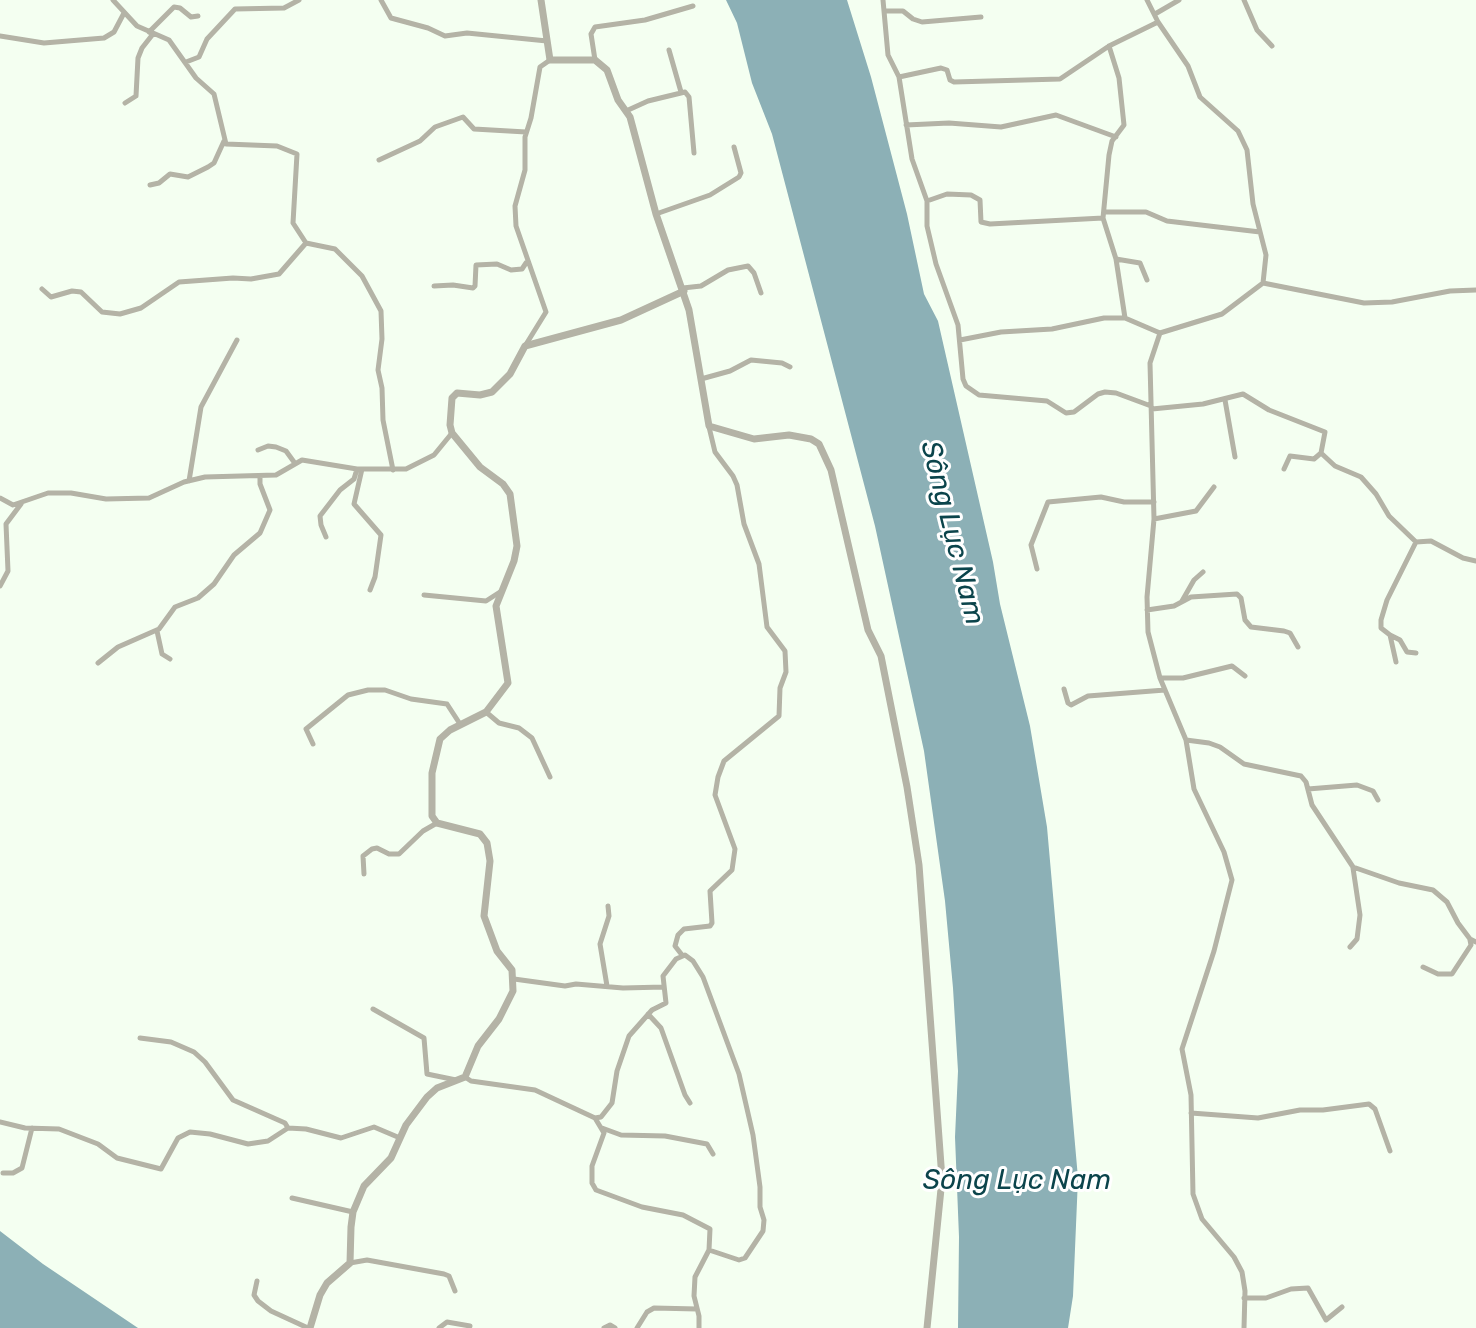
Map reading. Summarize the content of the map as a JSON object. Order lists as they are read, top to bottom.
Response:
{
  "water": ["Sông Lục Nam"]
}
